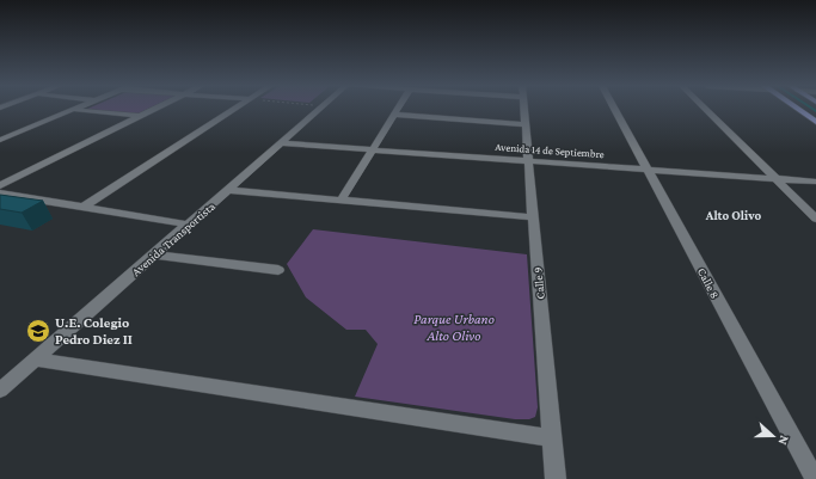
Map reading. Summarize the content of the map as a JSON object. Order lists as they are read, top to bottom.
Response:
{
  "streets": {
    "street": [
      "Avenida 14 de Septiembre",
      "Avenida Transportista",
      "Calle 9",
      "Calle 8"
    ]
  },
  "crossings": [
    ["Avenida 14 de Septiembre", "Avenida Transportista"],
    ["Avenida 14 de Septiembre", "Calle 9"],
    ["Avenida 14 de Septiembre", "Calle 8"]
  ],
  "districts": ["Alto Olivo"],
  "parks": ["Parque Urbano Alto Olivo"],
  "places": {
    "school or university": ["U.E. Colegio Pedro Diez II"]
  },
  "north": "right"
}
